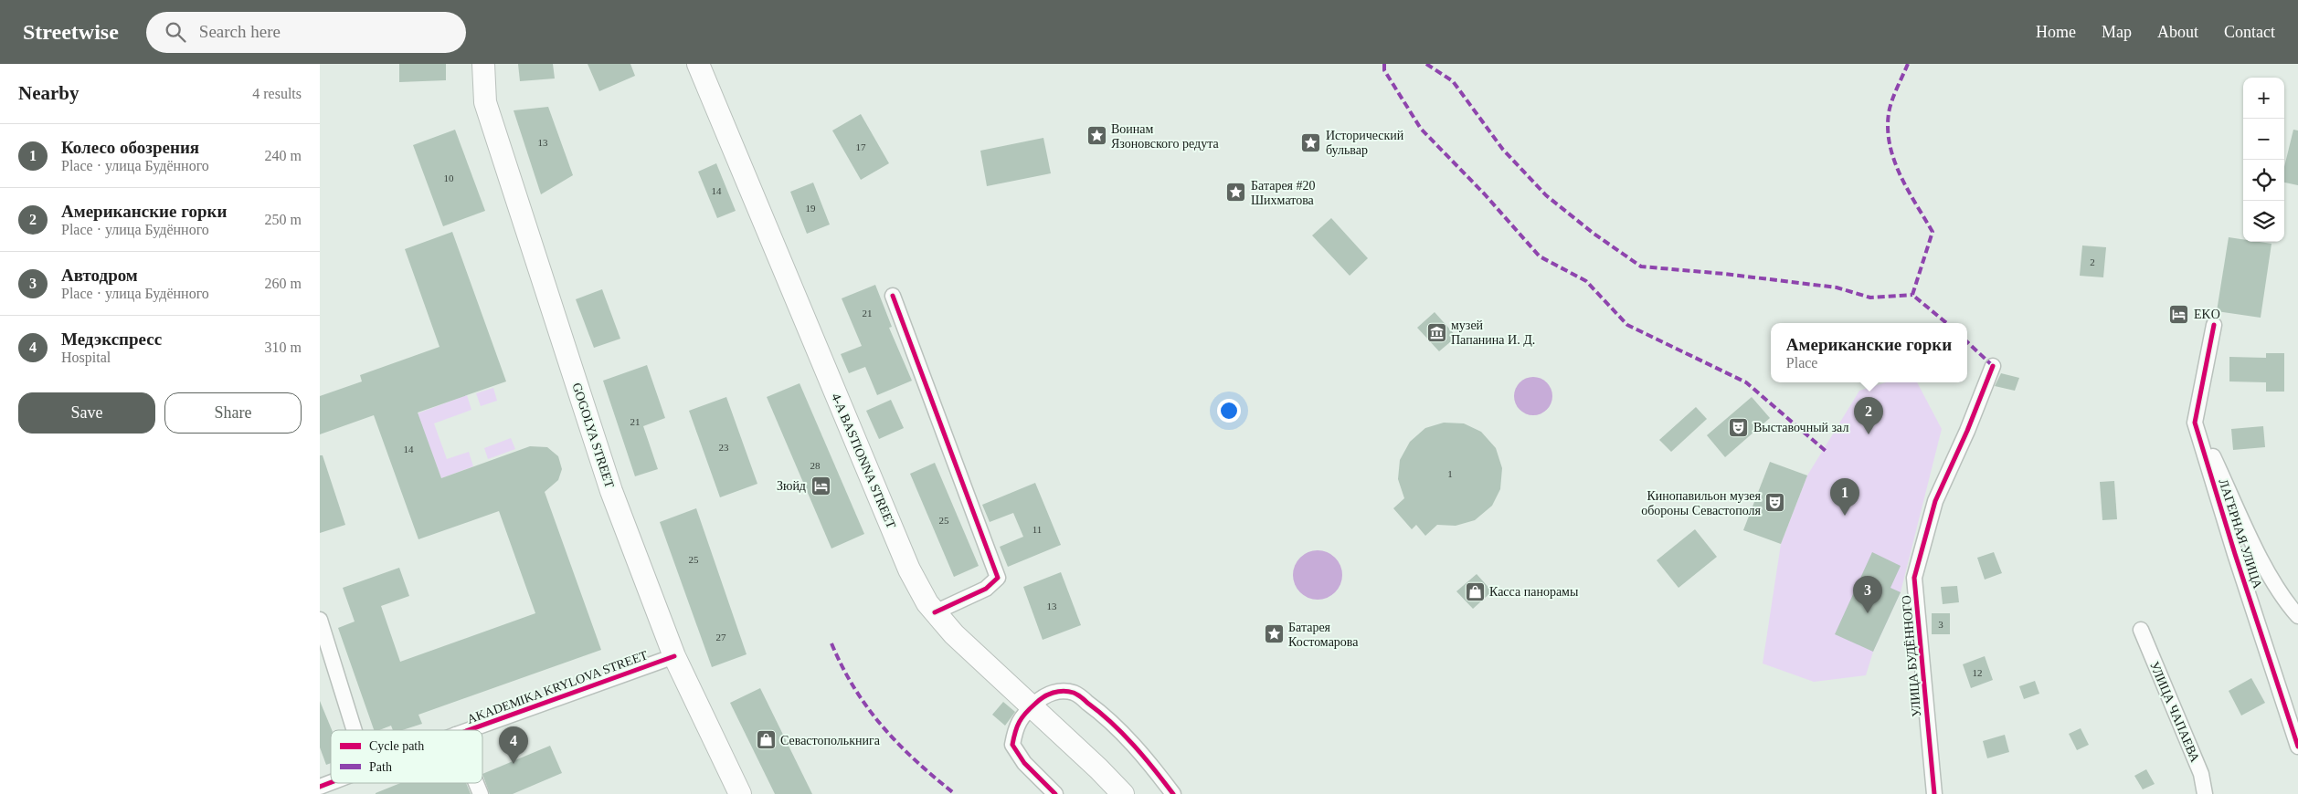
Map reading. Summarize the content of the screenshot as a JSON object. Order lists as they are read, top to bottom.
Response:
{
  "streets": {
    "main road": ["GOGOLYA STREET", "4-A BASTIONNA STREET"],
    "street": [
      "ЛАГЕРНАЯ УЛИЦА",
      "УЛИЦА БУДЁННОГО",
      "AKADEMIKA KRYLOVA STREET",
      "УЛИЦА ЧАПАЕВА"
    ]
  },
  "crossings": [
    ["GOGOLYA STREET", "AKADEMIKA KRYLOVA STREET"]
  ],
  "places": {
    "place": [
      "Воинам Язоновского редута",
      "Исторический бульвар",
      "Батарея #20 Шихматова",
      "Батарея Костомарова"
    ],
    "hotel": ["EKO", "Зюйд"],
    "museum": ["музей Папанина И. Д."],
    "theatre": ["Выставочный зал", "Кинопавильон музея обороны Севастополя"],
    "shop": ["Касса панорамы", "Севастополькнига"]
  },
  "house_numbers": [
    "13",
    "17",
    "10",
    "14",
    "19",
    "2",
    "21",
    "21",
    "23",
    "14",
    "28",
    "1",
    "25",
    "11",
    "25",
    "13",
    "3",
    "27",
    "12"
  ],
  "legend": ["Cycle path", "Path"],
  "page": {
    "header": "Streetwise",
    "search": "Search here",
    "nav": [
      "Home",
      "Map",
      "About",
      "Contact"
    ],
    "heading": ["Nearby", "4 results"],
    "map_buttons": ["+", "−"],
    "list": [
      {
        "mark": "1",
        "name": "Колесо обозрения",
        "note": "Place · улица Будённого",
        "value": "240 m"
      },
      {
        "mark": "2",
        "name": "Американские горки",
        "note": "Place · улица Будённого",
        "value": "250 m"
      },
      {
        "mark": "3",
        "name": "Автодром",
        "note": "Place · улица Будённого",
        "value": "260 m"
      },
      {
        "mark": "4",
        "name": "Медэкспресс",
        "note": "Hospital",
        "value": "310 m"
      }
    ],
    "popup": ["Американские горки", "Place"],
    "buttons": ["Save", "Share"],
    "pins": [
      "2",
      "1",
      "3",
      "4"
    ]
  }
}
